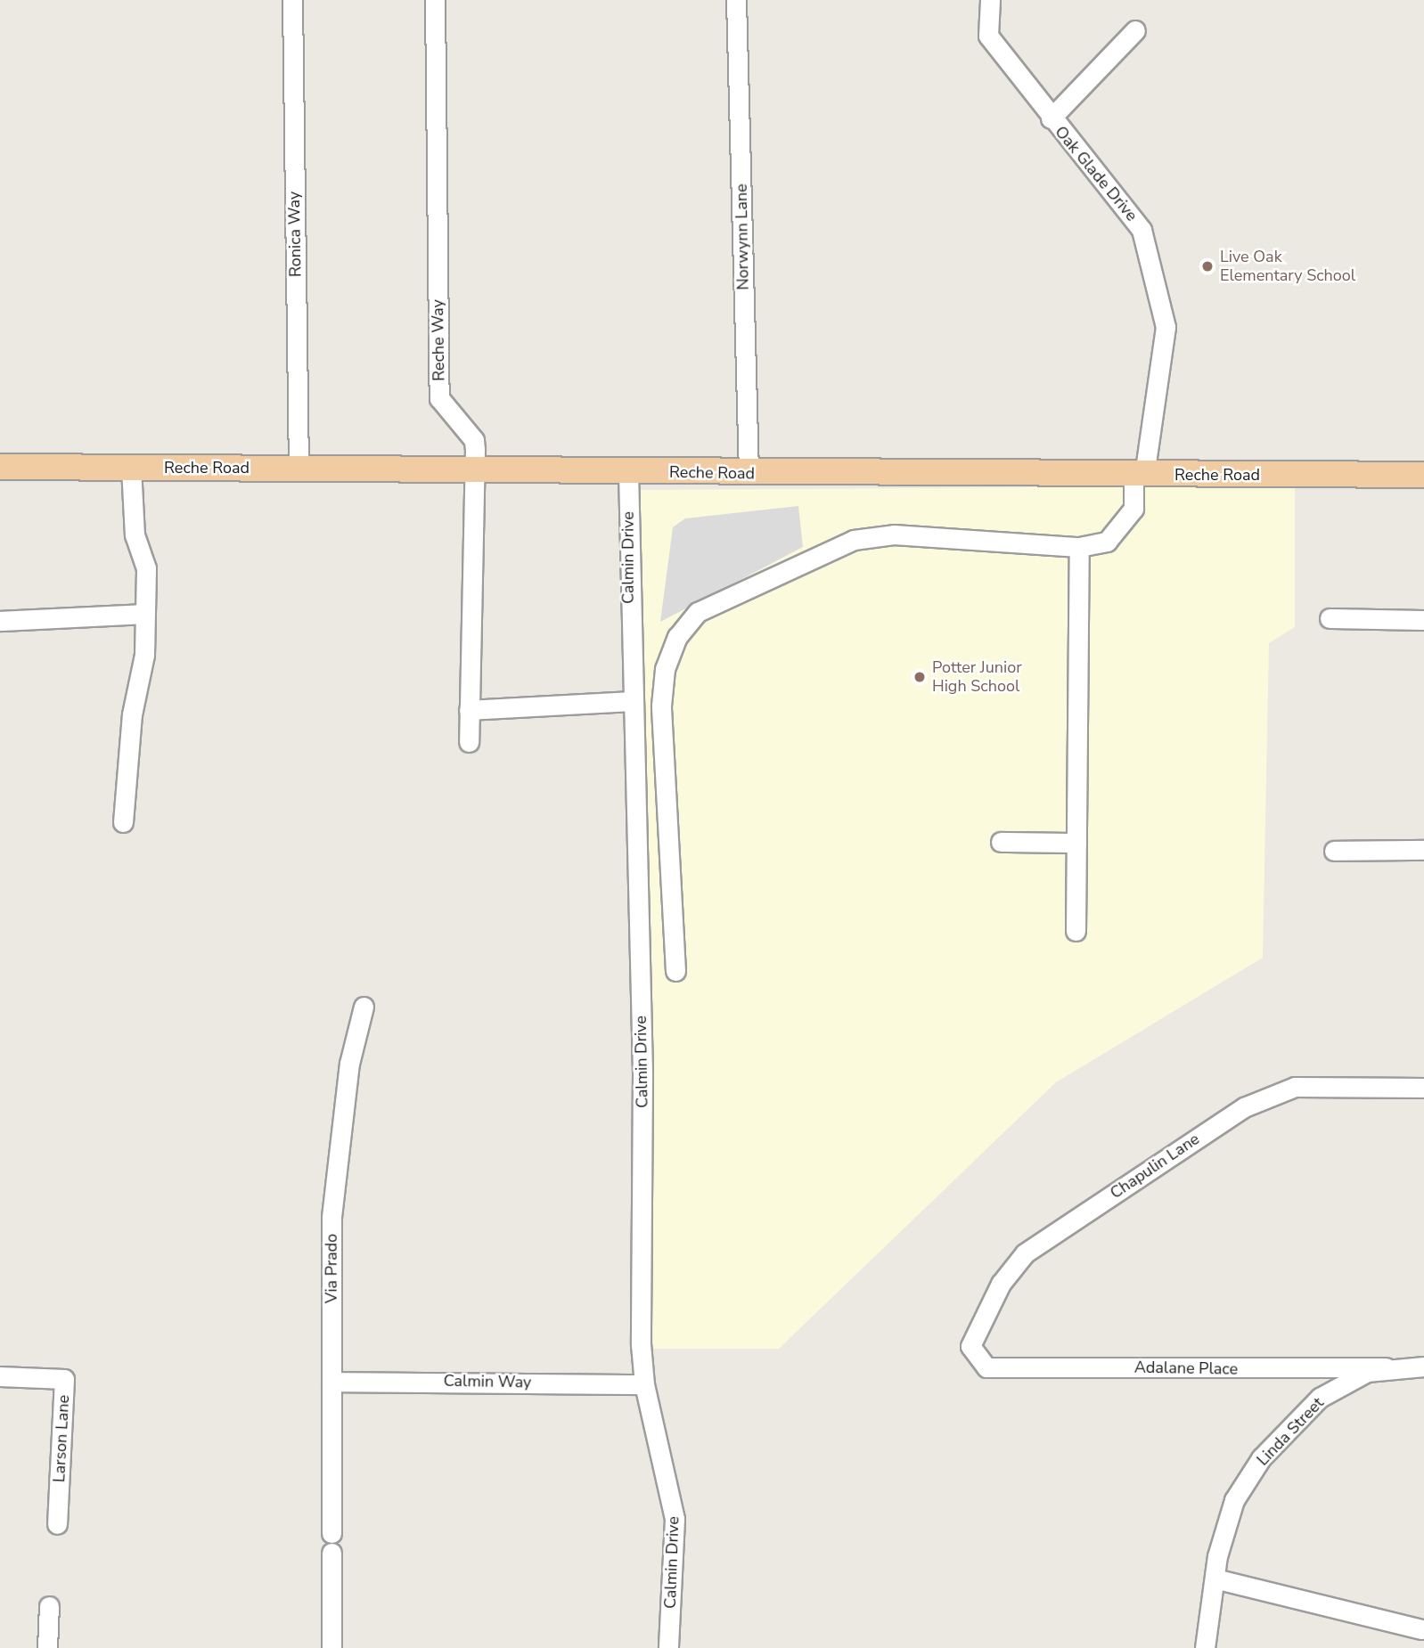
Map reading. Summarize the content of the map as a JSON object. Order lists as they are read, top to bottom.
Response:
{
  "streets": {
    "main road": ["Reche Road"],
    "street": [
      "Oak Glade Drive",
      "Ronica Way",
      "Norwynn Lane",
      "Reche Way",
      "Calmin Drive",
      "Chapulin Lane",
      "Via Prado",
      "Adalane Place",
      "Calmin Way",
      "Linda Street",
      "Larson Lane"
    ]
  },
  "crossings": [
    ["Oak Glade Drive", "Reche Road"],
    ["Ronica Way", "Reche Road"],
    ["Norwynn Lane", "Reche Road"],
    ["Reche Way", "Reche Road"],
    ["Reche Road", "Calmin Drive"],
    ["Calmin Drive", "Calmin Way"],
    ["Chapulin Lane", "Adalane Place"],
    ["Via Prado", "Calmin Way"],
    ["Adalane Place", "Linda Street"]
  ],
  "places": ["Live Oak Elementary School", "Potter Junior High School"]
}
